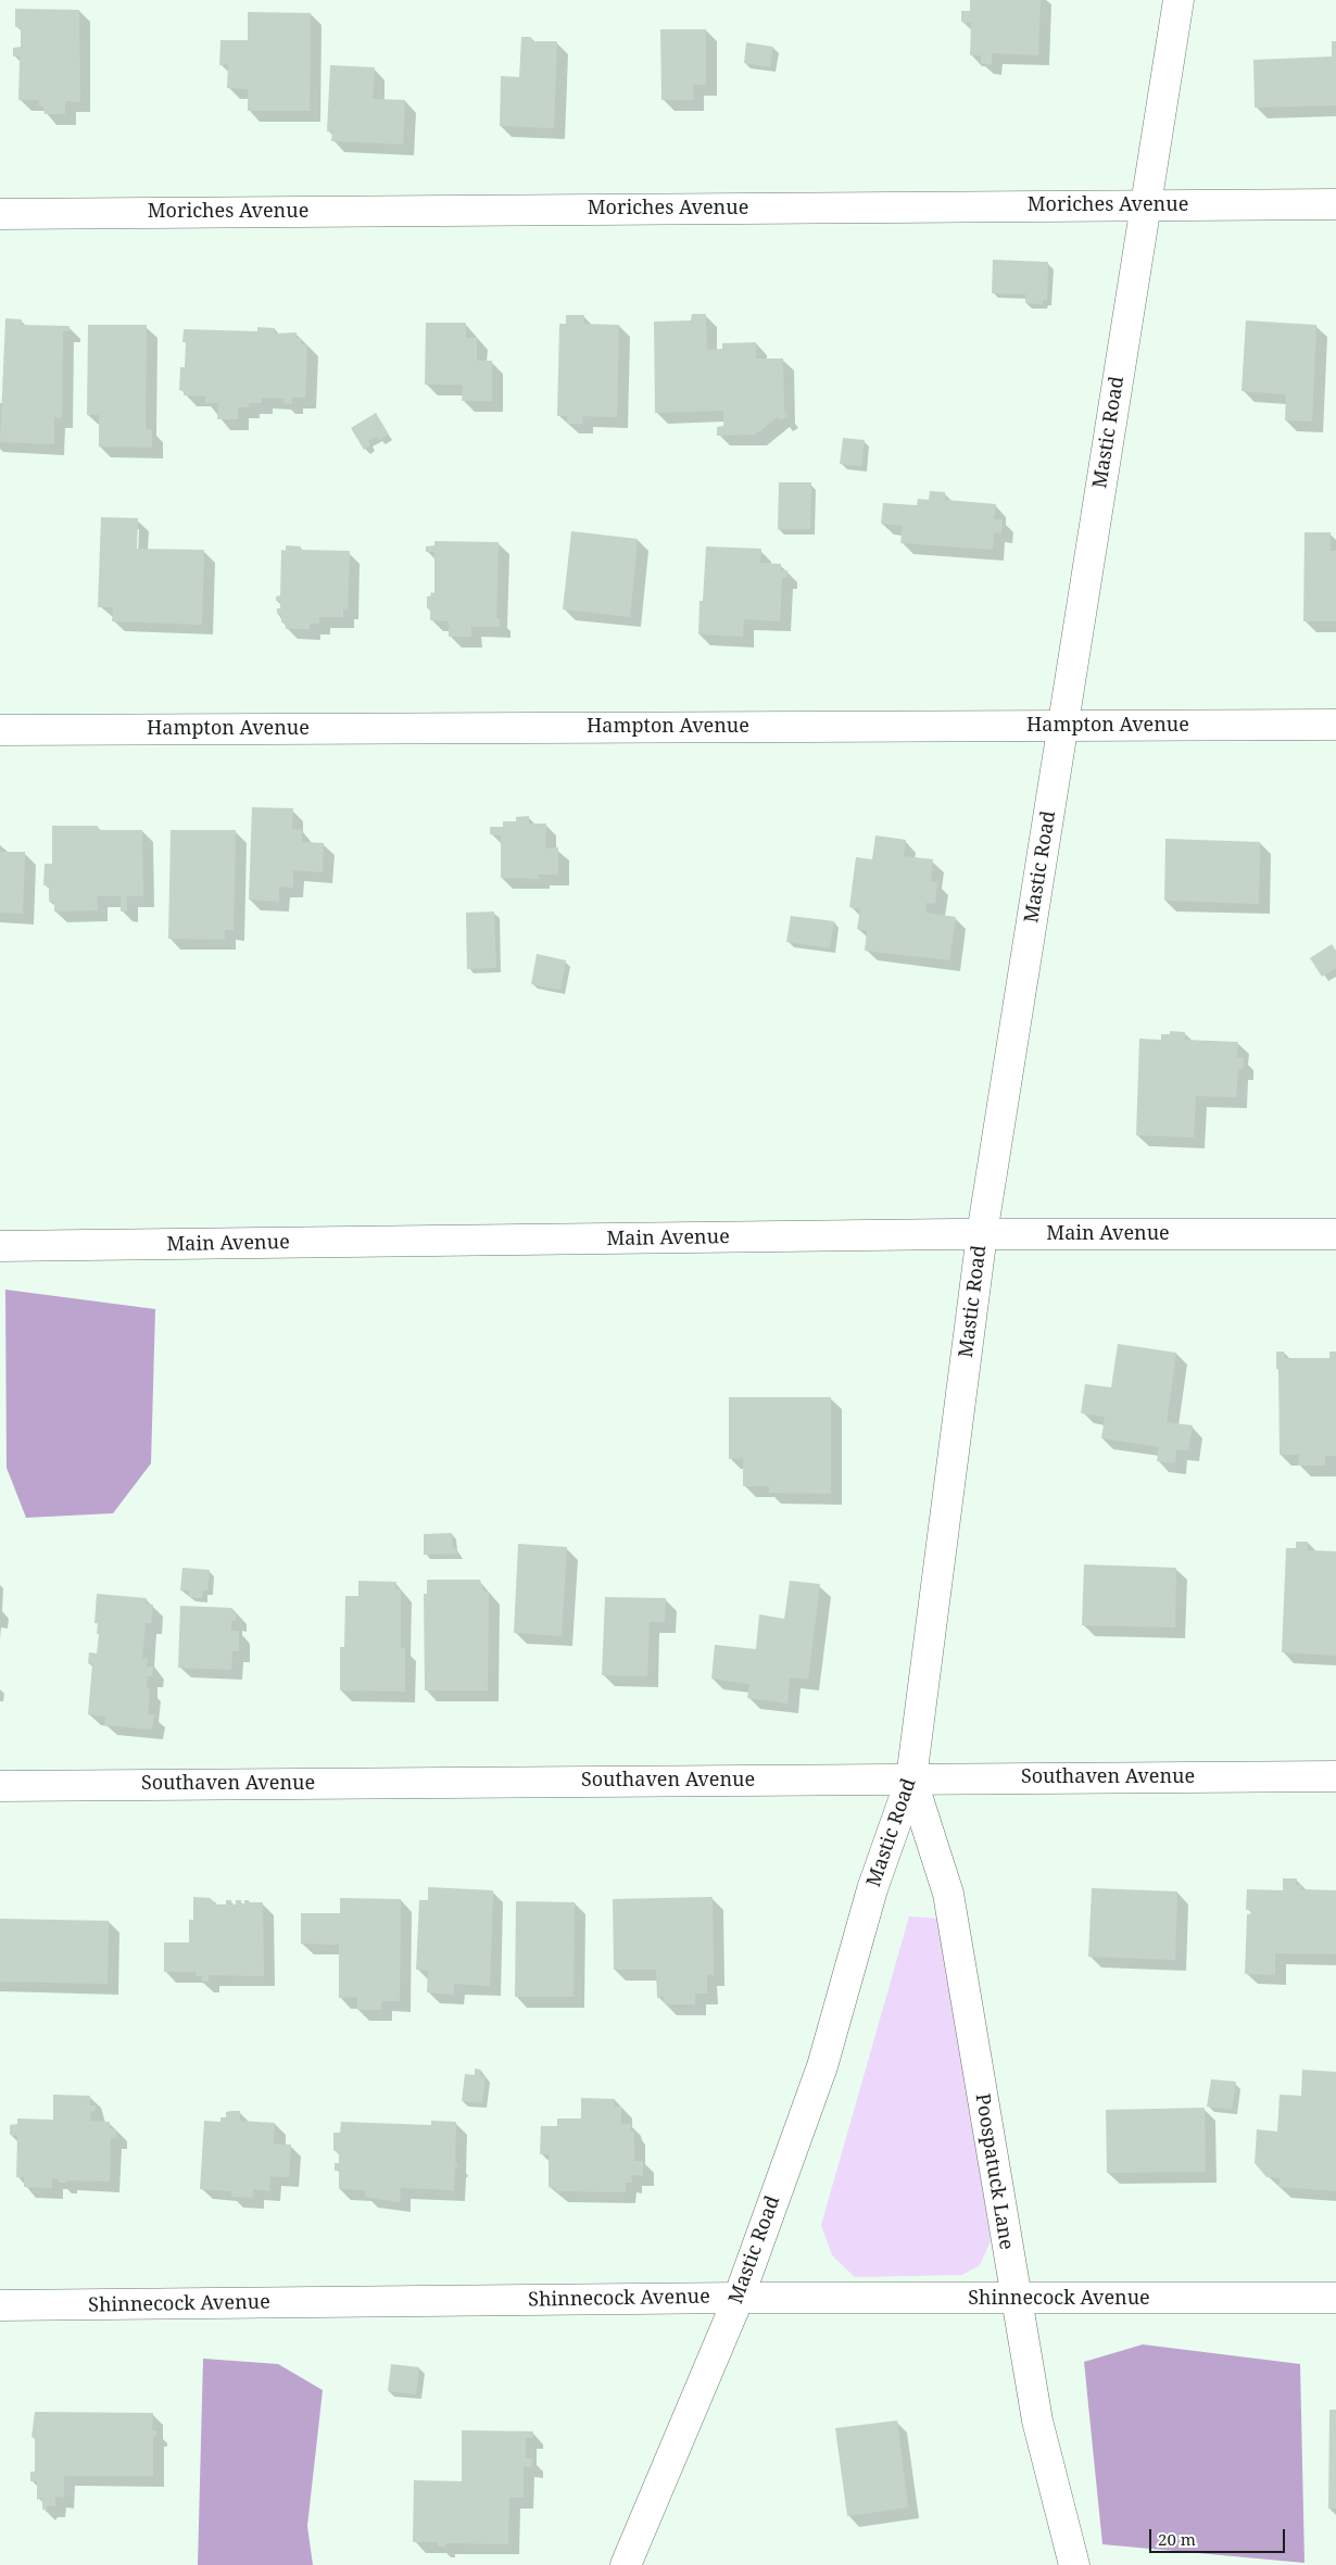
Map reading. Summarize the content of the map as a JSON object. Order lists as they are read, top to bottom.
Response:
{
  "streets": {
    "street": [
      "Moriches Avenue",
      "Mastic Road",
      "Hampton Avenue",
      "Main Avenue",
      "Southaven Avenue",
      "Poospatuck Lane",
      "Shinnecock Avenue"
    ]
  },
  "crossings": [
    ["Moriches Avenue", "Mastic Road"],
    ["Mastic Road", "Hampton Avenue"],
    ["Mastic Road", "Main Avenue"],
    ["Mastic Road", "Southaven Avenue"],
    ["Mastic Road", "Poospatuck Lane"],
    ["Mastic Road", "Shinnecock Avenue"],
    ["Southaven Avenue", "Poospatuck Lane"],
    ["Poospatuck Lane", "Shinnecock Avenue"]
  ],
  "scale_bar": "20 m"
}
